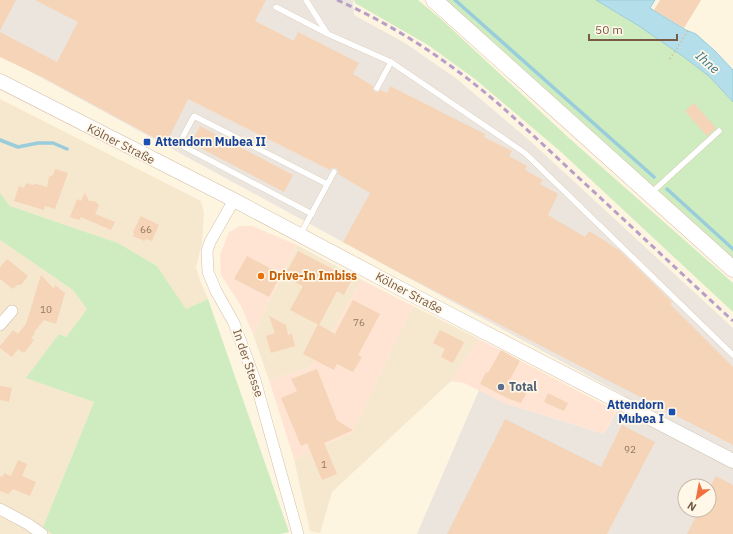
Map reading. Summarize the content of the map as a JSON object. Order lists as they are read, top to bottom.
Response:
{
  "streets": {
    "street": ["Kölner Straße", "In der Stesse"]
  },
  "crossings": [
    ["Kölner Straße", "In der Stesse"]
  ],
  "water": ["Ihne"],
  "places": {
    "transit": ["Attendorn Mubea II", "Attendorn Mubea I"],
    "other": ["Drive-In Imbiss", "Total"]
  },
  "house_numbers": [
    "66",
    "10",
    "76",
    "92",
    "1"
  ],
  "scale_bar": "50 m",
  "north": "bottom left"
}
